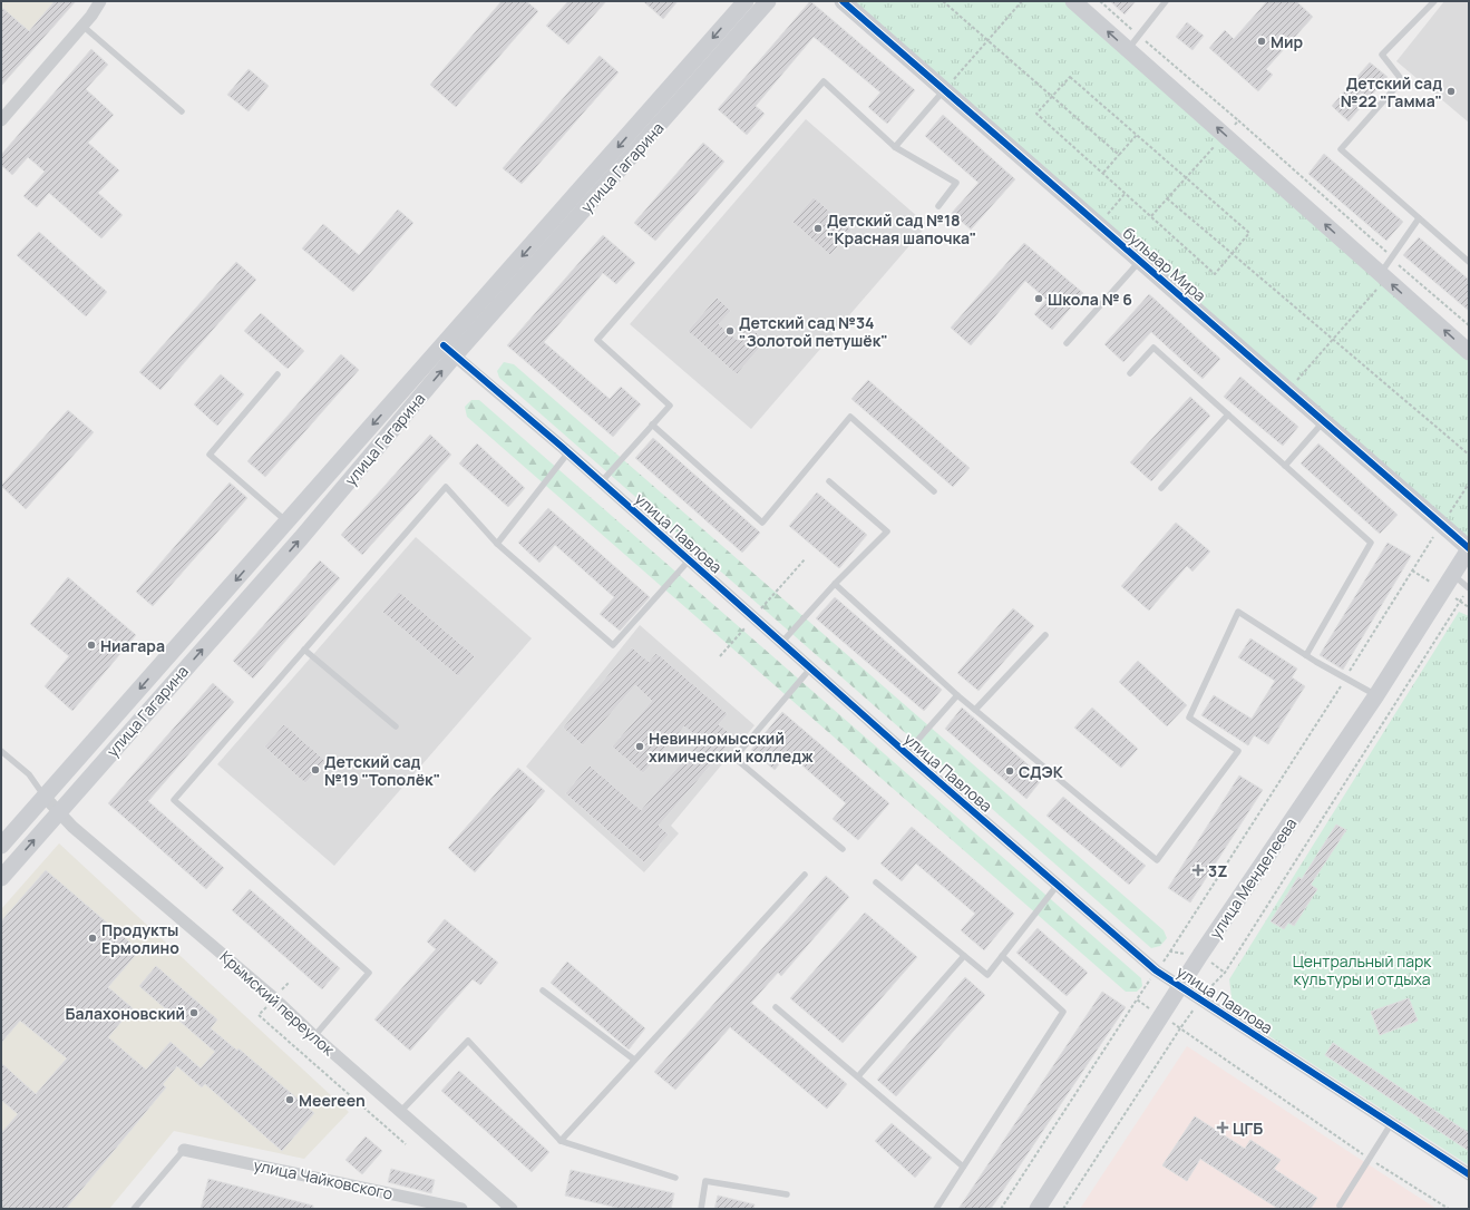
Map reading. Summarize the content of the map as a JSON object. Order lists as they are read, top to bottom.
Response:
{
  "streets": {
    "main road": ["улица Гагарина", "бульвар Мира", "улица Менделеева"],
    "street": ["улица Павлова", "Крымский переулок", "улица Чайковского"]
  },
  "crossings": [
    ["улица Гагарина", "улица Павлова"],
    ["улица Гагарина", "Крымский переулок"],
    ["бульвар Мира", "улица Менделеева"],
    ["улица Павлова", "улица Менделеева"]
  ],
  "parks": ["Центральный парк культуры и отдыха"],
  "places": {
    "other": [
      "Мир",
      "Детский сад №22 \"Гамма\"",
      "Детский сад №18 \"Красная шапочка\"",
      "Школа № 6",
      "Детский сад №34 \"Золотой петушёк\"",
      "Ниагара",
      "Невинномысский химический колледж",
      "Детский сад №19 \"Тополёк\"",
      "СДЭК",
      "Продукты Ермолино",
      "Балахоновский",
      "Meereen"
    ],
    "health": ["3Z", "ЦГБ"]
  }
}
